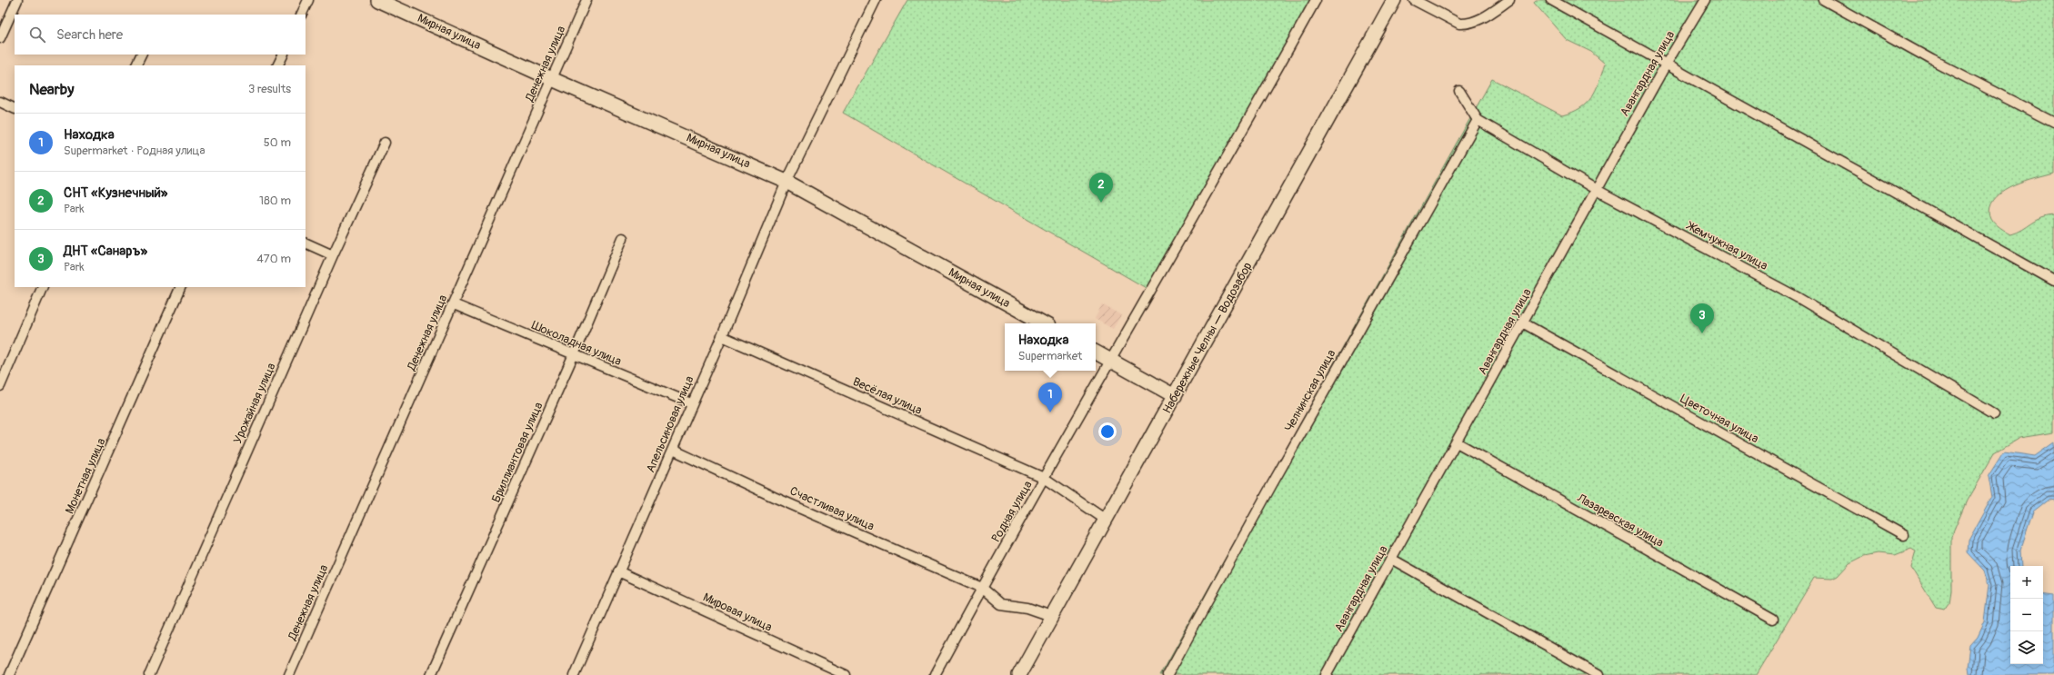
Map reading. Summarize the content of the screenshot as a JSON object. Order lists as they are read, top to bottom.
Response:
{
  "streets": {
    "street": [
      "Мирная улица",
      "Денежная улица",
      "Авангардная улица",
      "Жемчужная улица",
      "Набережные Челны — Водозабор",
      "Шоколадная улица",
      "Челнинская улица",
      "Весёлая улица",
      "Урожайная улица",
      "Цветочная улица",
      "Апельсиновая улица",
      "Бриллиантовая улица",
      "Монетная улица",
      "Счастливая улица",
      "Родная улица",
      "Лазаревская улица",
      "Мировая улица"
    ]
  },
  "crossings": [
    ["Мирная улица", "Денежная улица"],
    ["Мирная улица", "Апельсиновая улица"],
    ["Денежная улица", "Шоколадная улица"],
    ["Авангардная улица", "Жемчужная улица"],
    ["Авангардная улица", "Цветочная улица"],
    ["Авангардная улица", "Лазаревская улица"],
    ["Жемчужная улица", "Челнинская улица"],
    ["Набережные Челны — Водозабор", "Весёлая улица"],
    ["Набережные Челны — Водозабор", "Счастливая улица"],
    ["Шоколадная улица", "Апельсиновая улица"],
    ["Шоколадная улица", "Бриллиантовая улица"],
    ["Весёлая улица", "Апельсиновая улица"],
    ["Весёлая улица", "Родная улица"],
    ["Апельсиновая улица", "Счастливая улица"],
    ["Апельсиновая улица", "Мировая улица"],
    ["Счастливая улица", "Родная улица"]
  ],
  "page": {
    "search": "Search here",
    "heading": ["Nearby", "3 results"],
    "list": [
      {
        "mark": "1",
        "name": "Находка",
        "note": "Supermarket · Родная улица",
        "value": "50 m"
      },
      {
        "mark": "2",
        "name": "СНТ «Кузнечный»",
        "note": "Park",
        "value": "180 m"
      },
      {
        "mark": "3",
        "name": "ДНТ «Санаръ»",
        "note": "Park",
        "value": "470 m"
      }
    ],
    "pins": ["2", "3", "1"],
    "popup": ["Находка", "Supermarket"],
    "map_buttons": ["+", "−"]
  }
}
